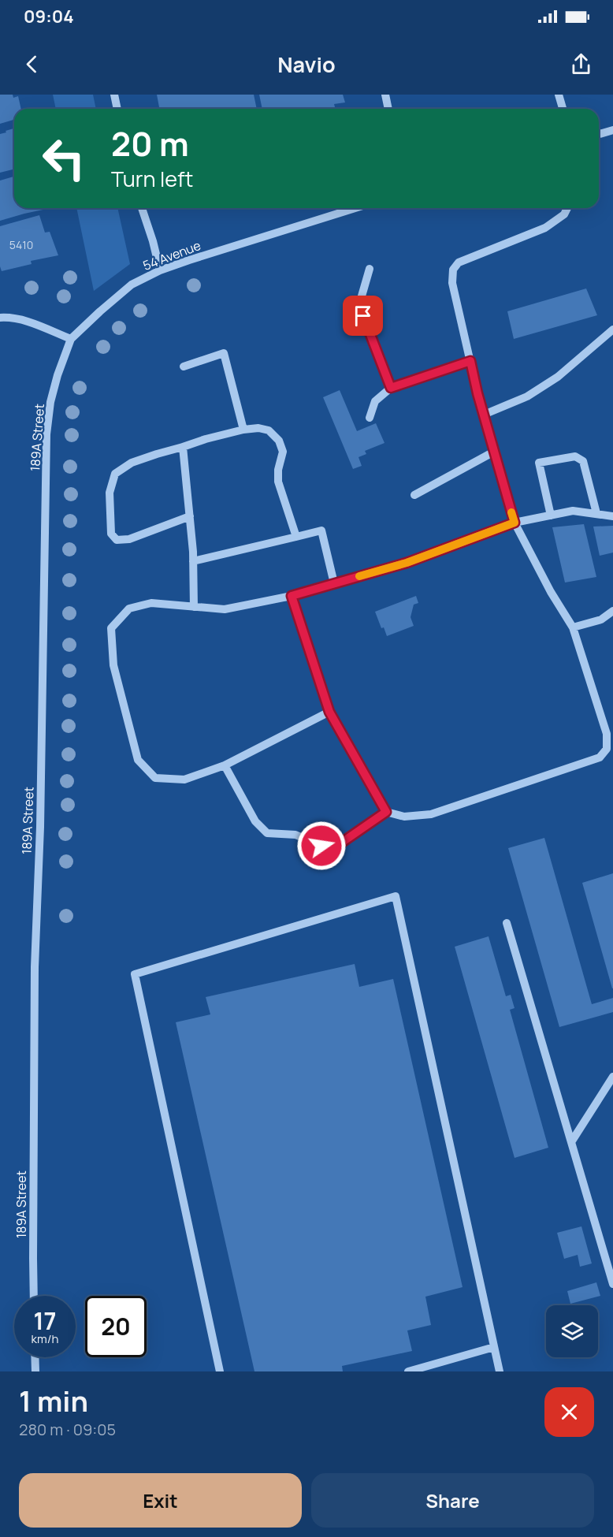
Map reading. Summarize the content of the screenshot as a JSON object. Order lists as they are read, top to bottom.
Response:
{
  "streets": {
    "street": ["54 Avenue", "189A Street"]
  },
  "crossings": [
    ["54 Avenue", "189A Street"]
  ],
  "house_numbers": ["5410"],
  "page": {
    "status": "09:04",
    "header": "Navio",
    "turn": ["20 m", "Turn left"],
    "speed": "17 km/h",
    "limit": "20",
    "heading": ["1 min", "280 m · 09:05"],
    "buttons": ["Exit", "Share"]
  }
}
